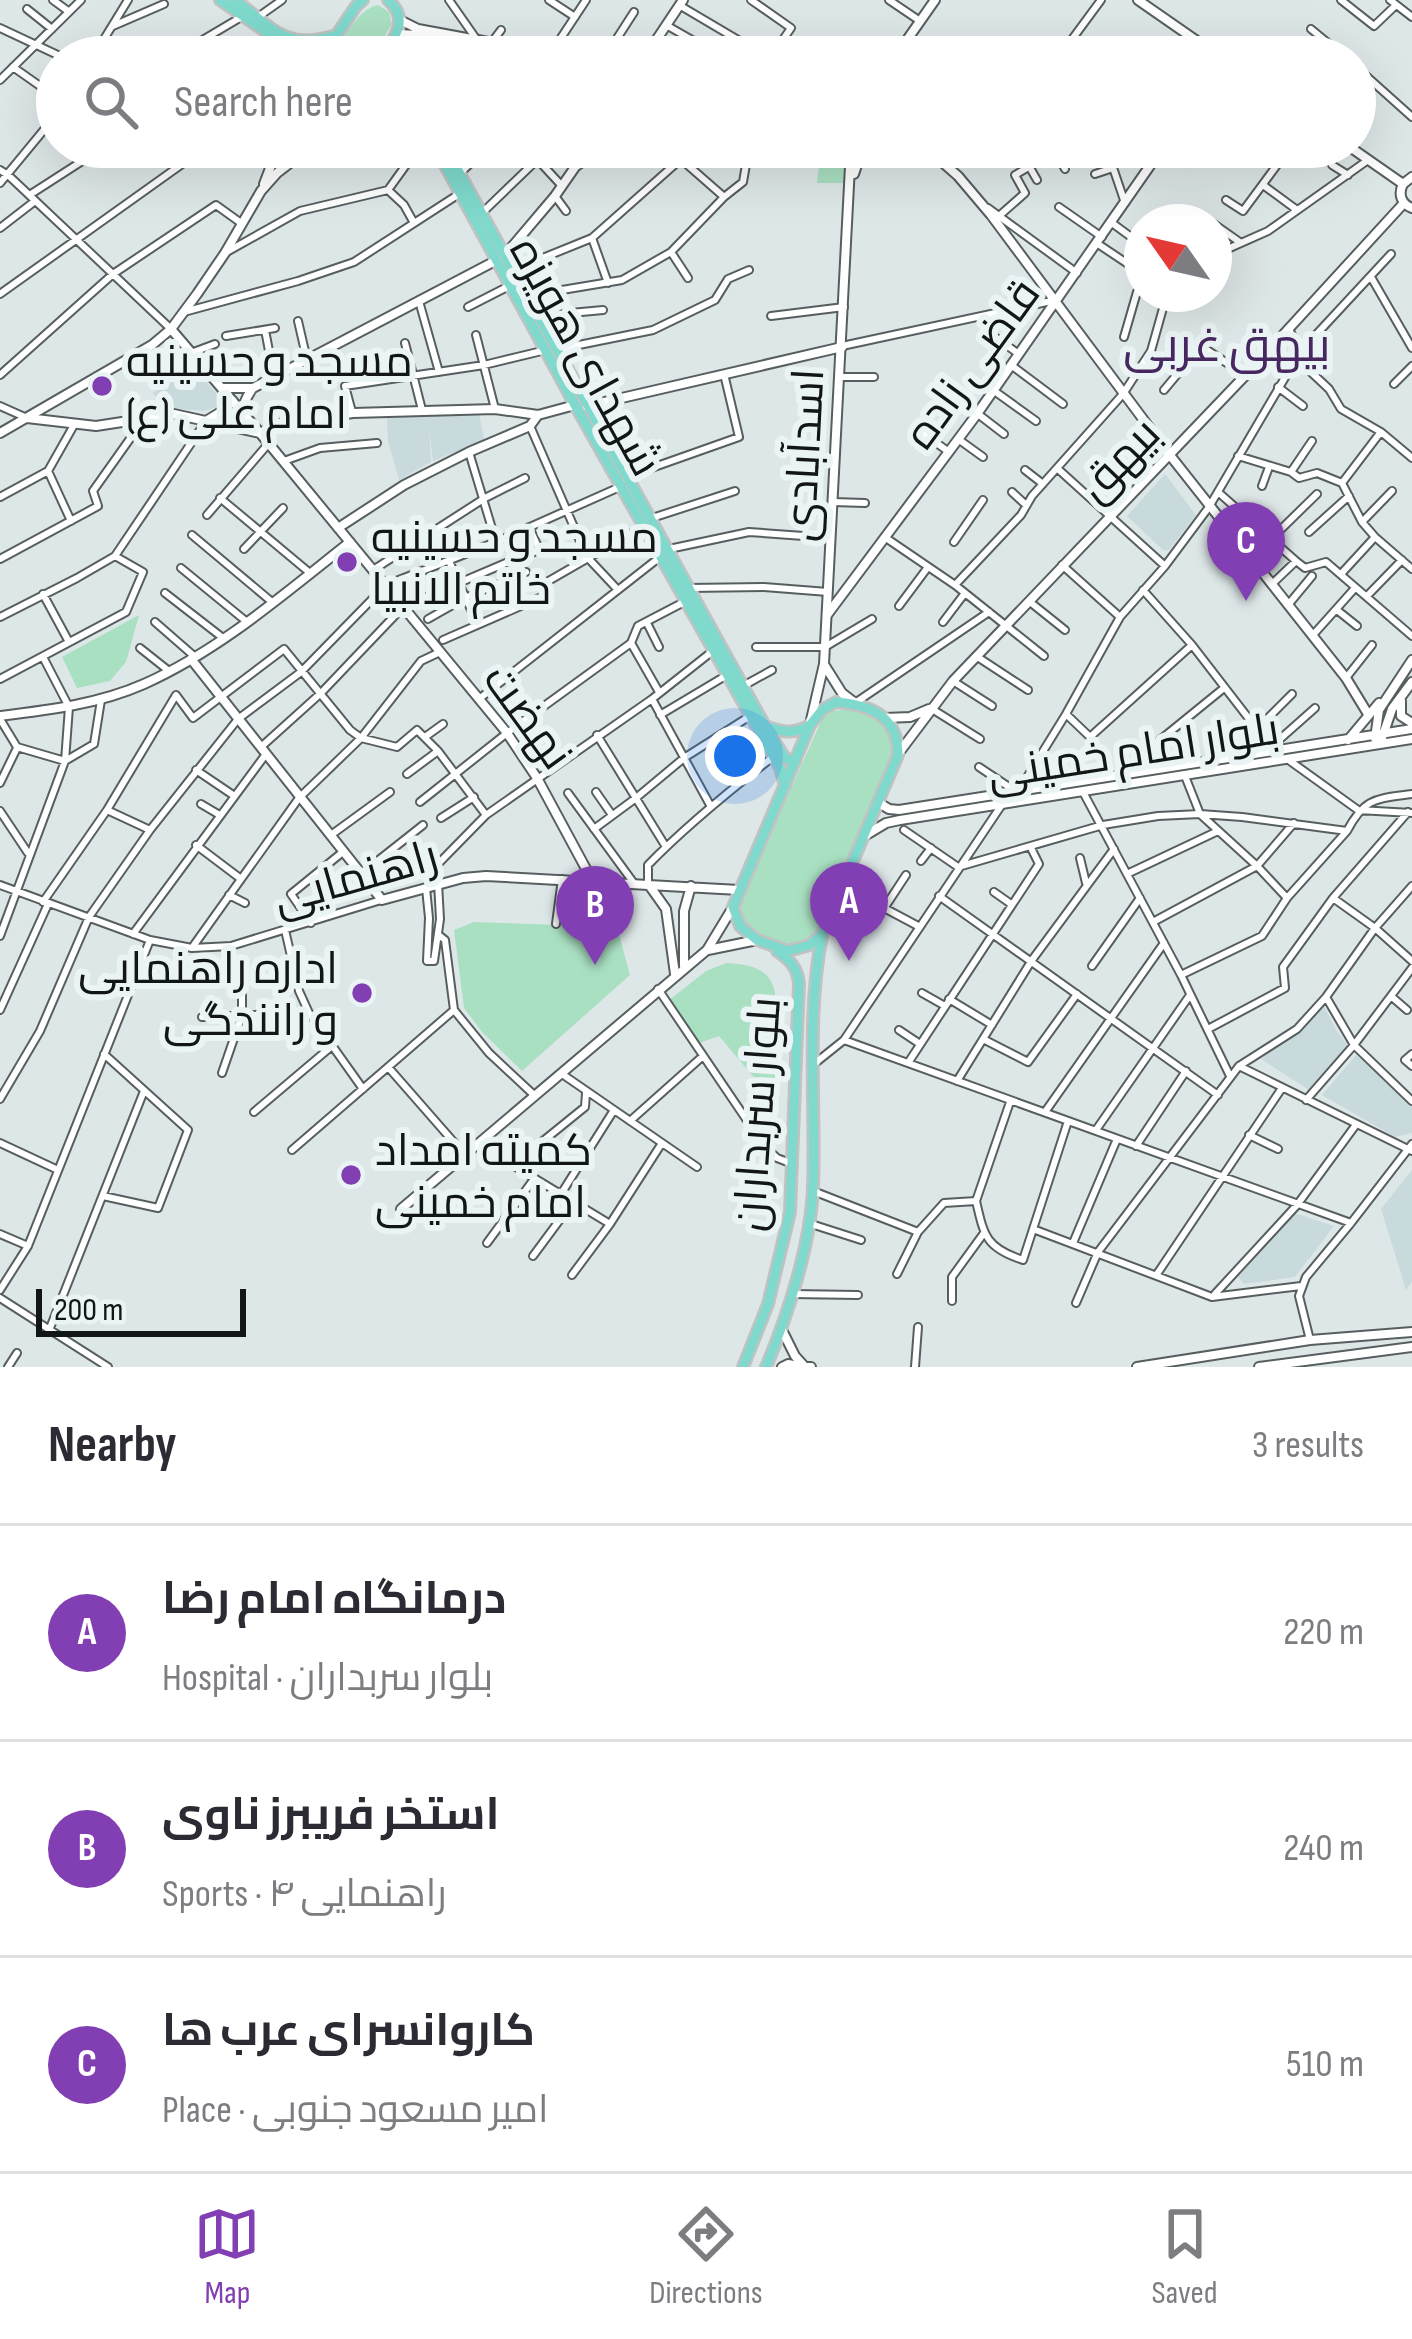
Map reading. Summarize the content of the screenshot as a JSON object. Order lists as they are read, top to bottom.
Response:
{
  "streets": {
    "main road": ["شهدای هویزه", "بلوار سربداران"],
    "street": [
      "قاضی زاده",
      "اسدآبادی",
      "بیهق",
      "نهضت",
      "بلوار امام خمینی",
      "راهنمایی"
    ]
  },
  "crossings": [
    ["قاضی زاده", "اسدآبادی"],
    ["بیهق", "بلوار سربداران"],
    ["نهضت", "راهنمایی"],
    ["بلوار امام خمینی", "بلوار سربداران"]
  ],
  "districts": ["بیهق غربی"],
  "places": [
    "مسجد و حسینیه امام علی (ع)",
    "مسجد و حسینیه خاتم الانبیا",
    "اداره راهنمایی و رانندگی",
    "کمیته امداد امام خمینی"
  ],
  "scale_bar": "200 m",
  "north": "top left",
  "page": {
    "search": "Search here",
    "pins": ["C", "A", "B"],
    "scale": "200 m",
    "heading": ["Nearby", "3 results"],
    "list": [
      {
        "mark": "A",
        "name": "درمانگاه امام رضا",
        "note": "Hospital · بلوار سربداران",
        "value": "220 m"
      },
      {
        "mark": "B",
        "name": "استخر فریبرز ناوی",
        "note": "Sports · راهنمایی ۴",
        "value": "240 m"
      },
      {
        "mark": "C",
        "name": "کاروانسرای عرب ها",
        "note": "Place · امیر مسعود جنوبی",
        "value": "510 m"
      }
    ],
    "nav": ["Map", "Directions", "Saved"]
  }
}
